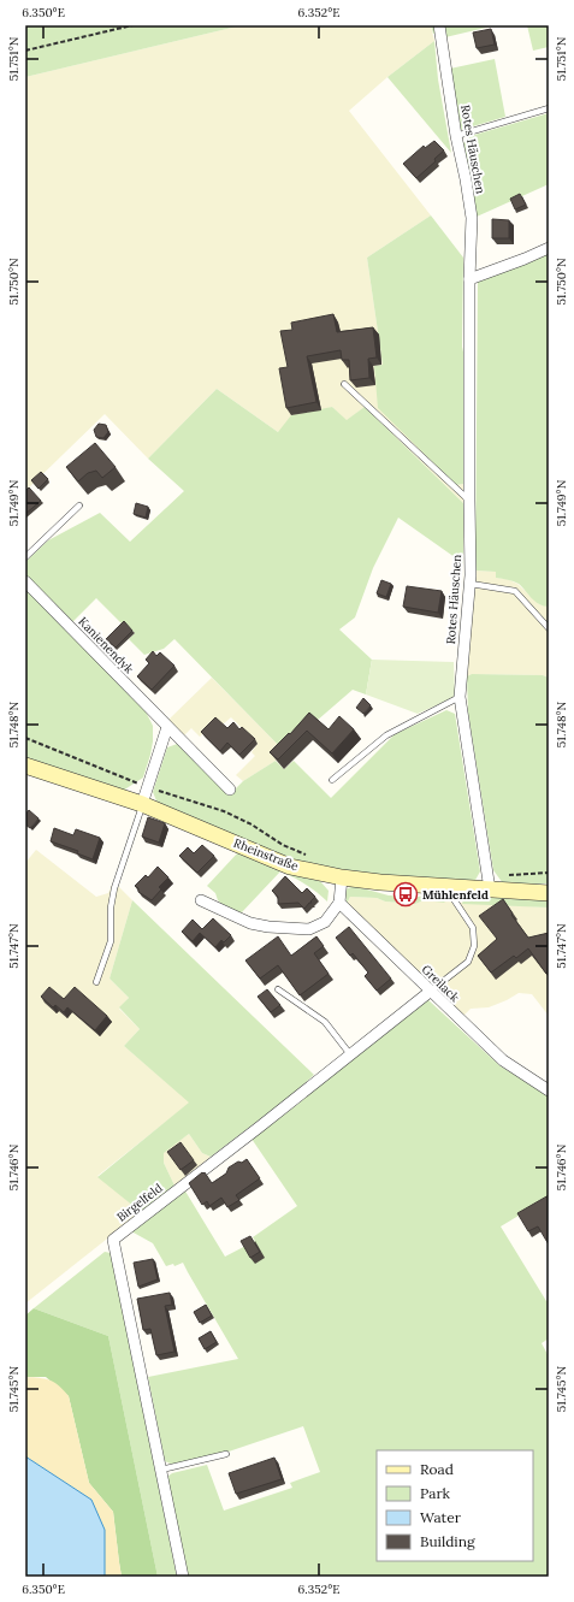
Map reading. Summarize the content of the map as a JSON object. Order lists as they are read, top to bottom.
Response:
{
  "streets": {
    "main road": ["Rheinstraße"],
    "street": [
      "Rotes Häuschen",
      "Kanienendyk",
      "Greilack",
      "Birgelfeld"
    ]
  },
  "crossings": [
    ["Rotes Häuschen", "Rheinstraße"],
    ["Greilack", "Birgelfeld"]
  ],
  "places": {
    "bus stop": ["Mühlenfeld"]
  },
  "legend": [
    "Road",
    "Park",
    "Water",
    "Building"
  ],
  "coordinates": [
    "6.350°E",
    "6.352°E",
    "51.751°N",
    "51.750°N",
    "51.749°N",
    "51.748°N",
    "51.747°N",
    "51.746°N",
    "51.745°N"
  ]
}
